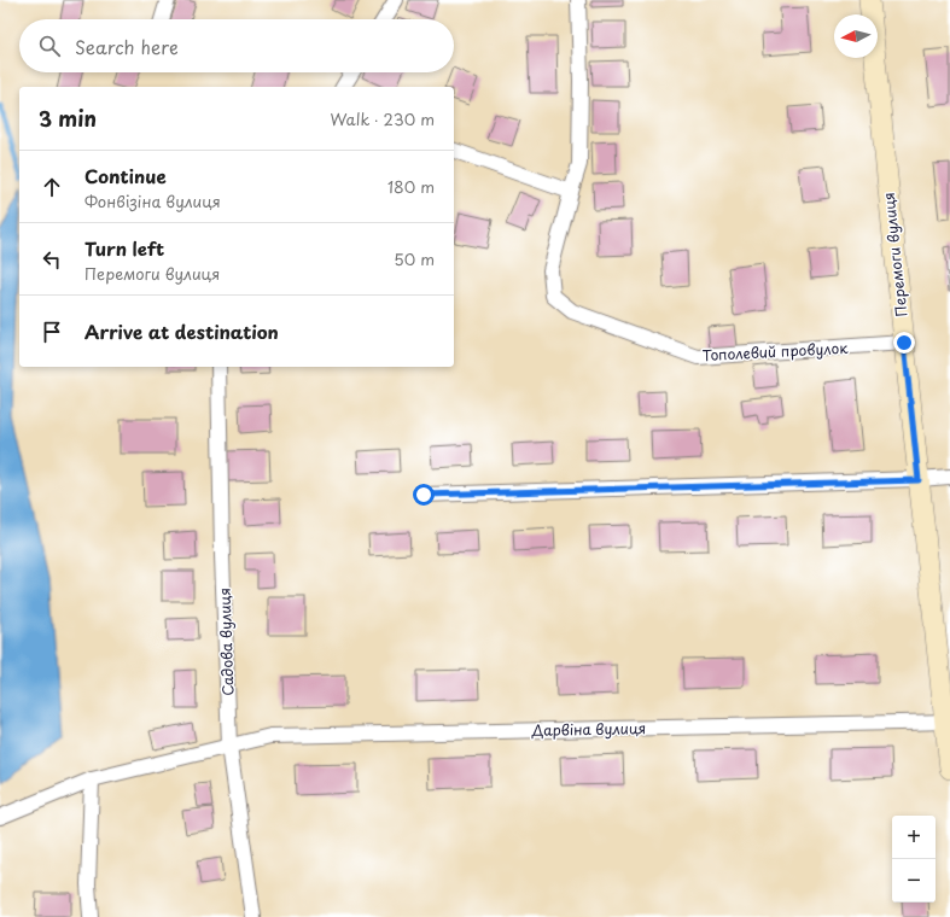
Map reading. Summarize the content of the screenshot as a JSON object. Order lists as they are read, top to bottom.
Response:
{
  "streets": {
    "main road": ["Перемоги вулиця"],
    "street": ["Тополевий провулок", "Садова вулиця", "Дарвіна вулиця"]
  },
  "crossings": [
    ["Перемоги вулиця", "Тополевий провулок"],
    ["Перемоги вулиця", "Дарвіна вулиця"],
    ["Садова вулиця", "Дарвіна вулиця"]
  ],
  "north": "left",
  "page": {
    "search": "Search here",
    "heading": ["3 min", "Walk · 230 m"],
    "list": [
      ["Continue", "Фонвізіна вулиця", "180 m"],
      ["Turn left", "Перемоги вулиця", "50 m"],
      "Arrive at destination"
    ],
    "map_buttons": ["+", "−"]
  }
}
